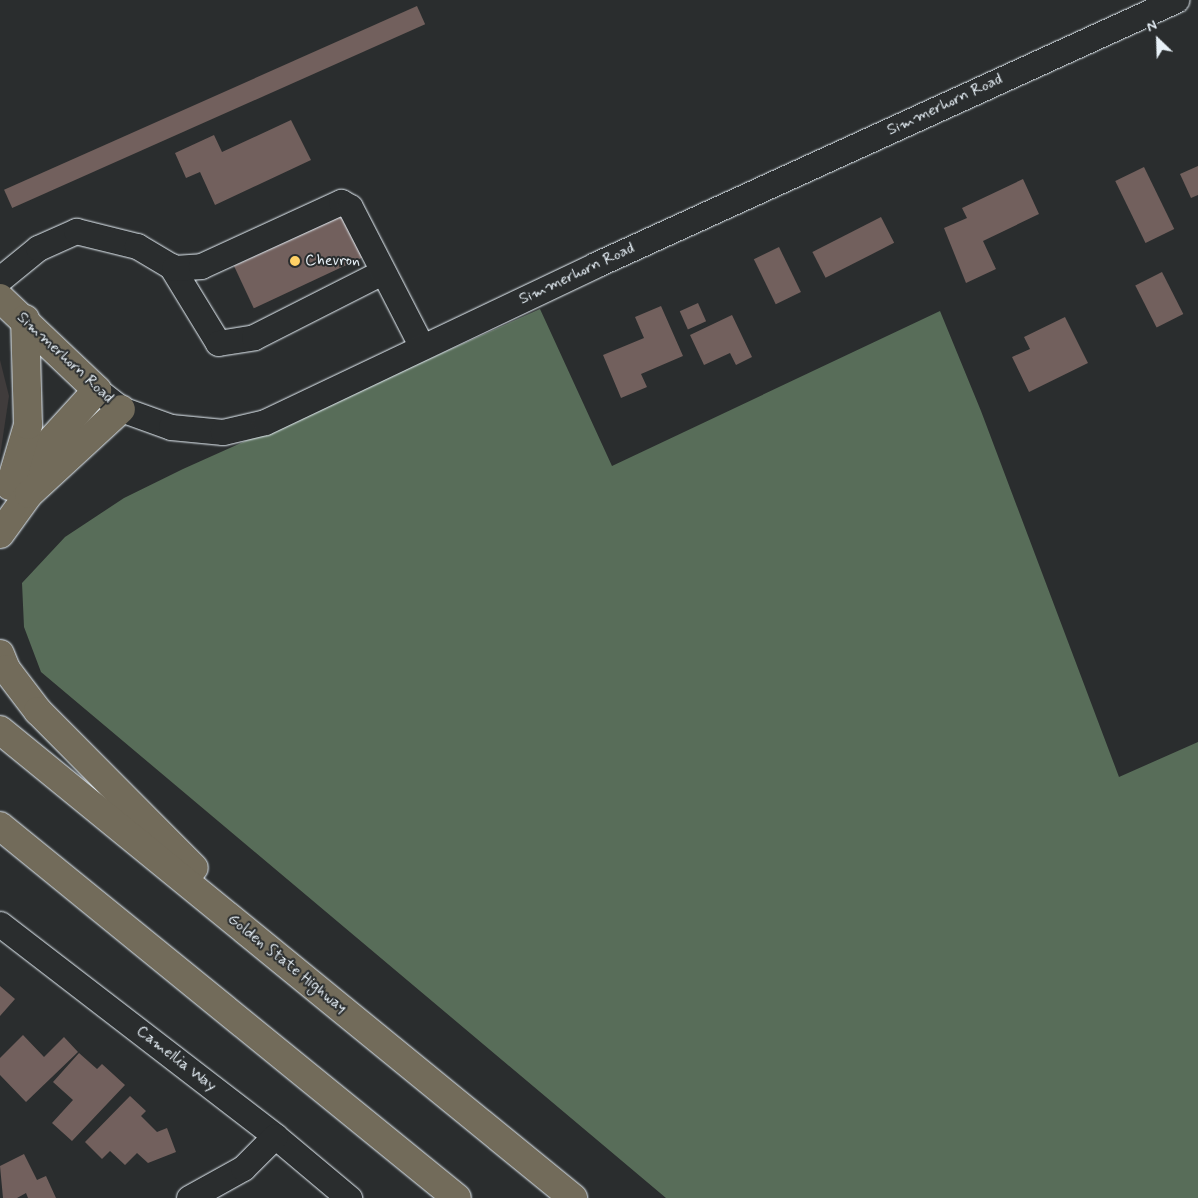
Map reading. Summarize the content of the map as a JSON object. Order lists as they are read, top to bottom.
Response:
{
  "streets": {
    "main road": ["Simmerhorn Road", "Golden State Highway"],
    "street": ["Camellia Way"]
  },
  "places": ["Chevron"],
  "north": "top left"
}
